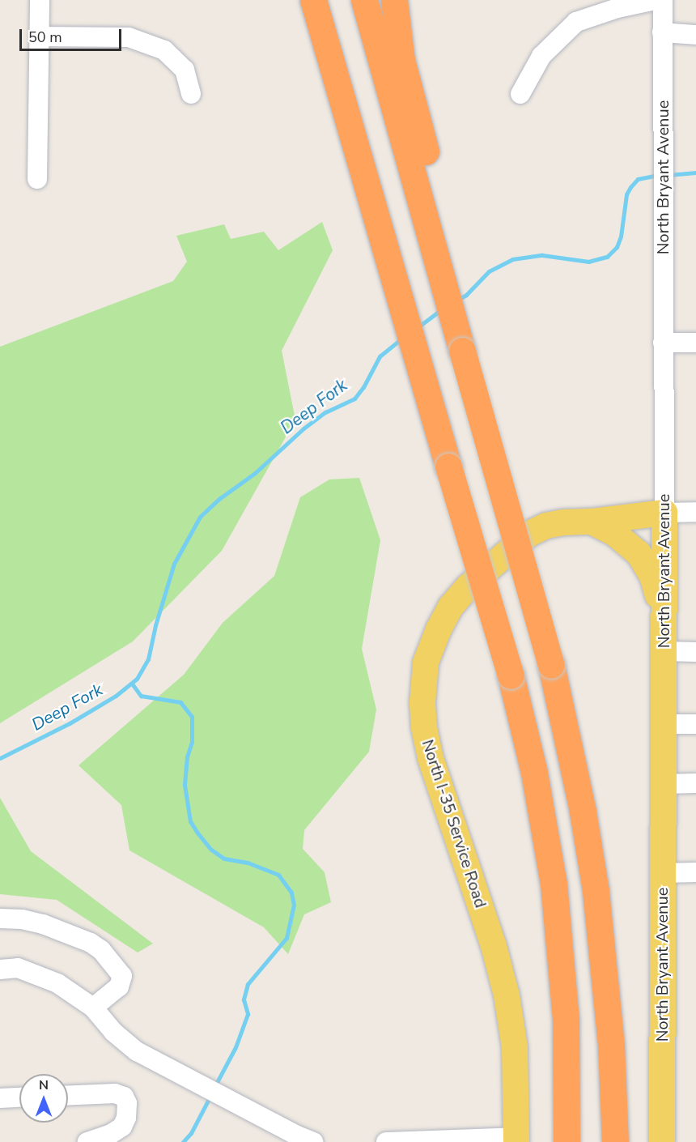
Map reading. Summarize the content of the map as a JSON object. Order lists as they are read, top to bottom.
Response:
{
  "streets": {
    "main road": ["North Bryant Avenue", "North I-35 Service Road"]
  },
  "crossings": [
    ["North Bryant Avenue", "North I-35 Service Road"]
  ],
  "water": ["Deep Fork"],
  "scale_bar": "50 m",
  "north": "top"
}
